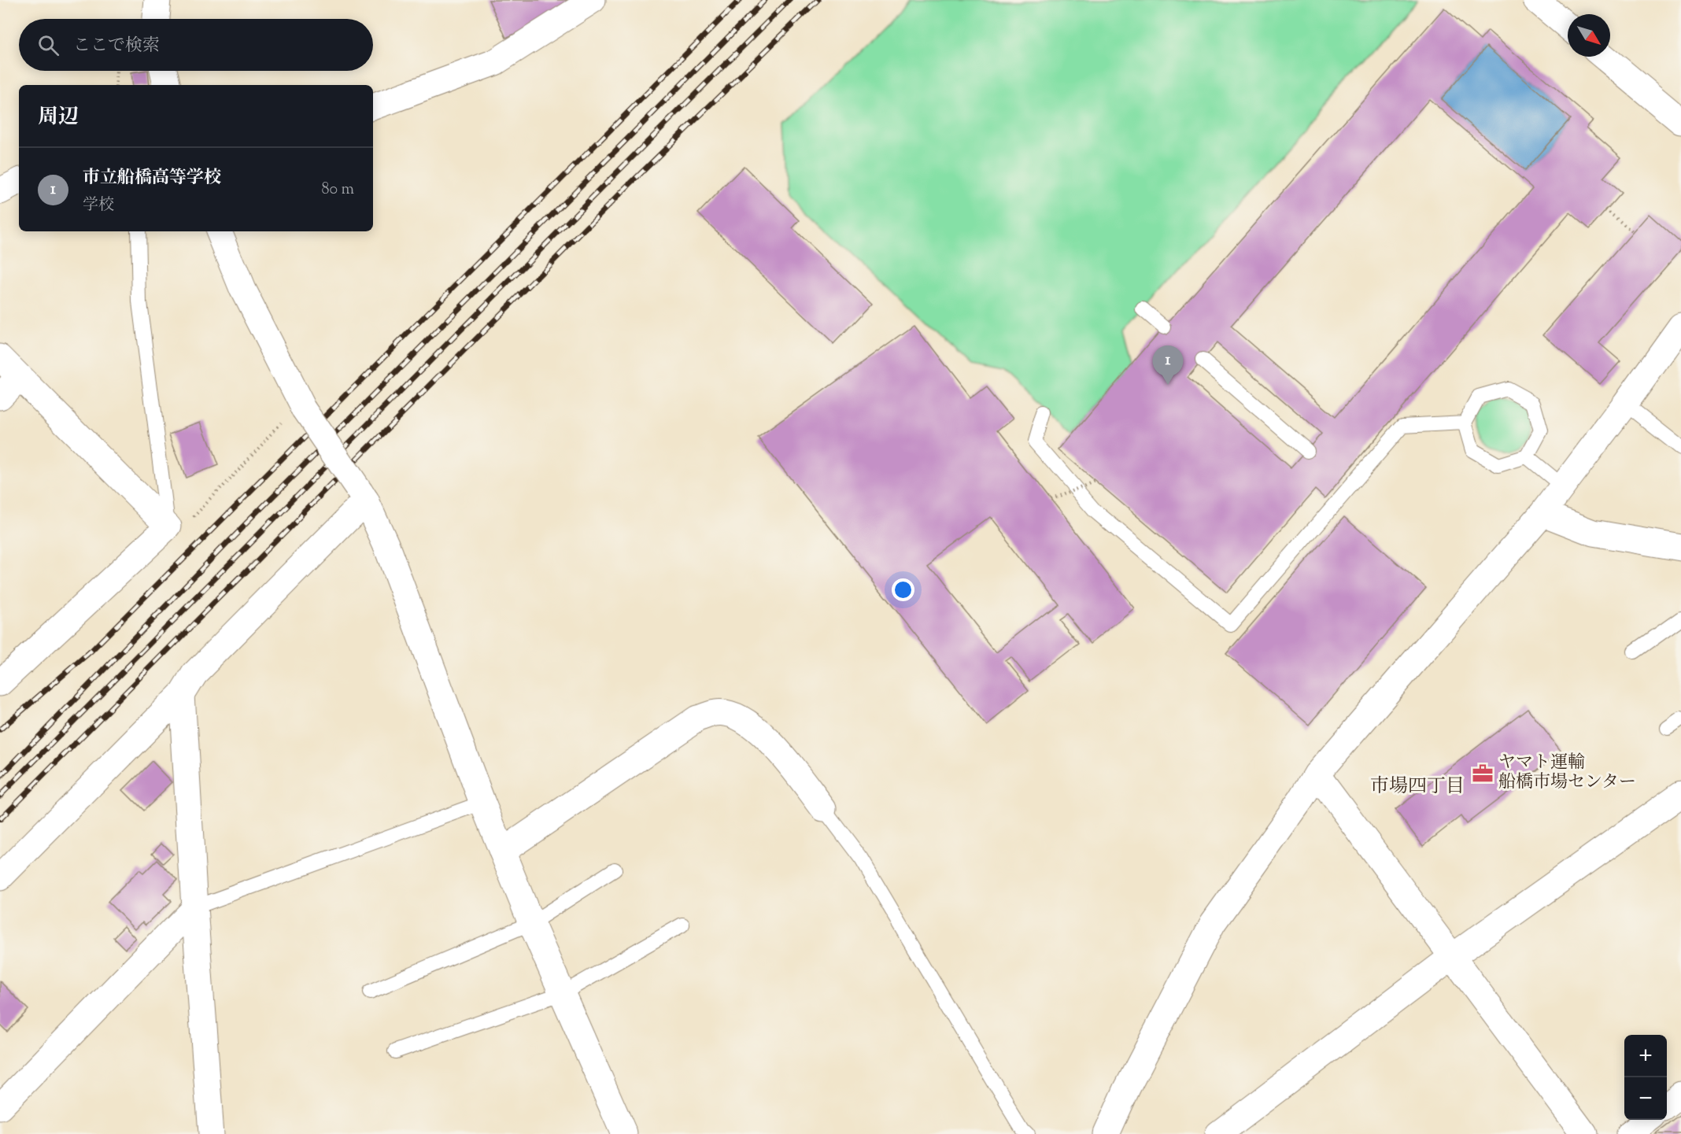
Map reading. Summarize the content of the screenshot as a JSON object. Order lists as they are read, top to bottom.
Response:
{
  "districts": ["市場四丁目"],
  "places": {
    "office": ["ヤマト運輸 船橋市場センター"]
  },
  "north": "bottom right",
  "page": {
    "search": "ここで検索",
    "heading": "周辺",
    "list": [
      {
        "mark": "1",
        "name": "市立船橋高等学校",
        "note": "学校",
        "value": "80 m"
      }
    ],
    "pins": "1",
    "map_buttons": ["+", "−"]
  }
}
